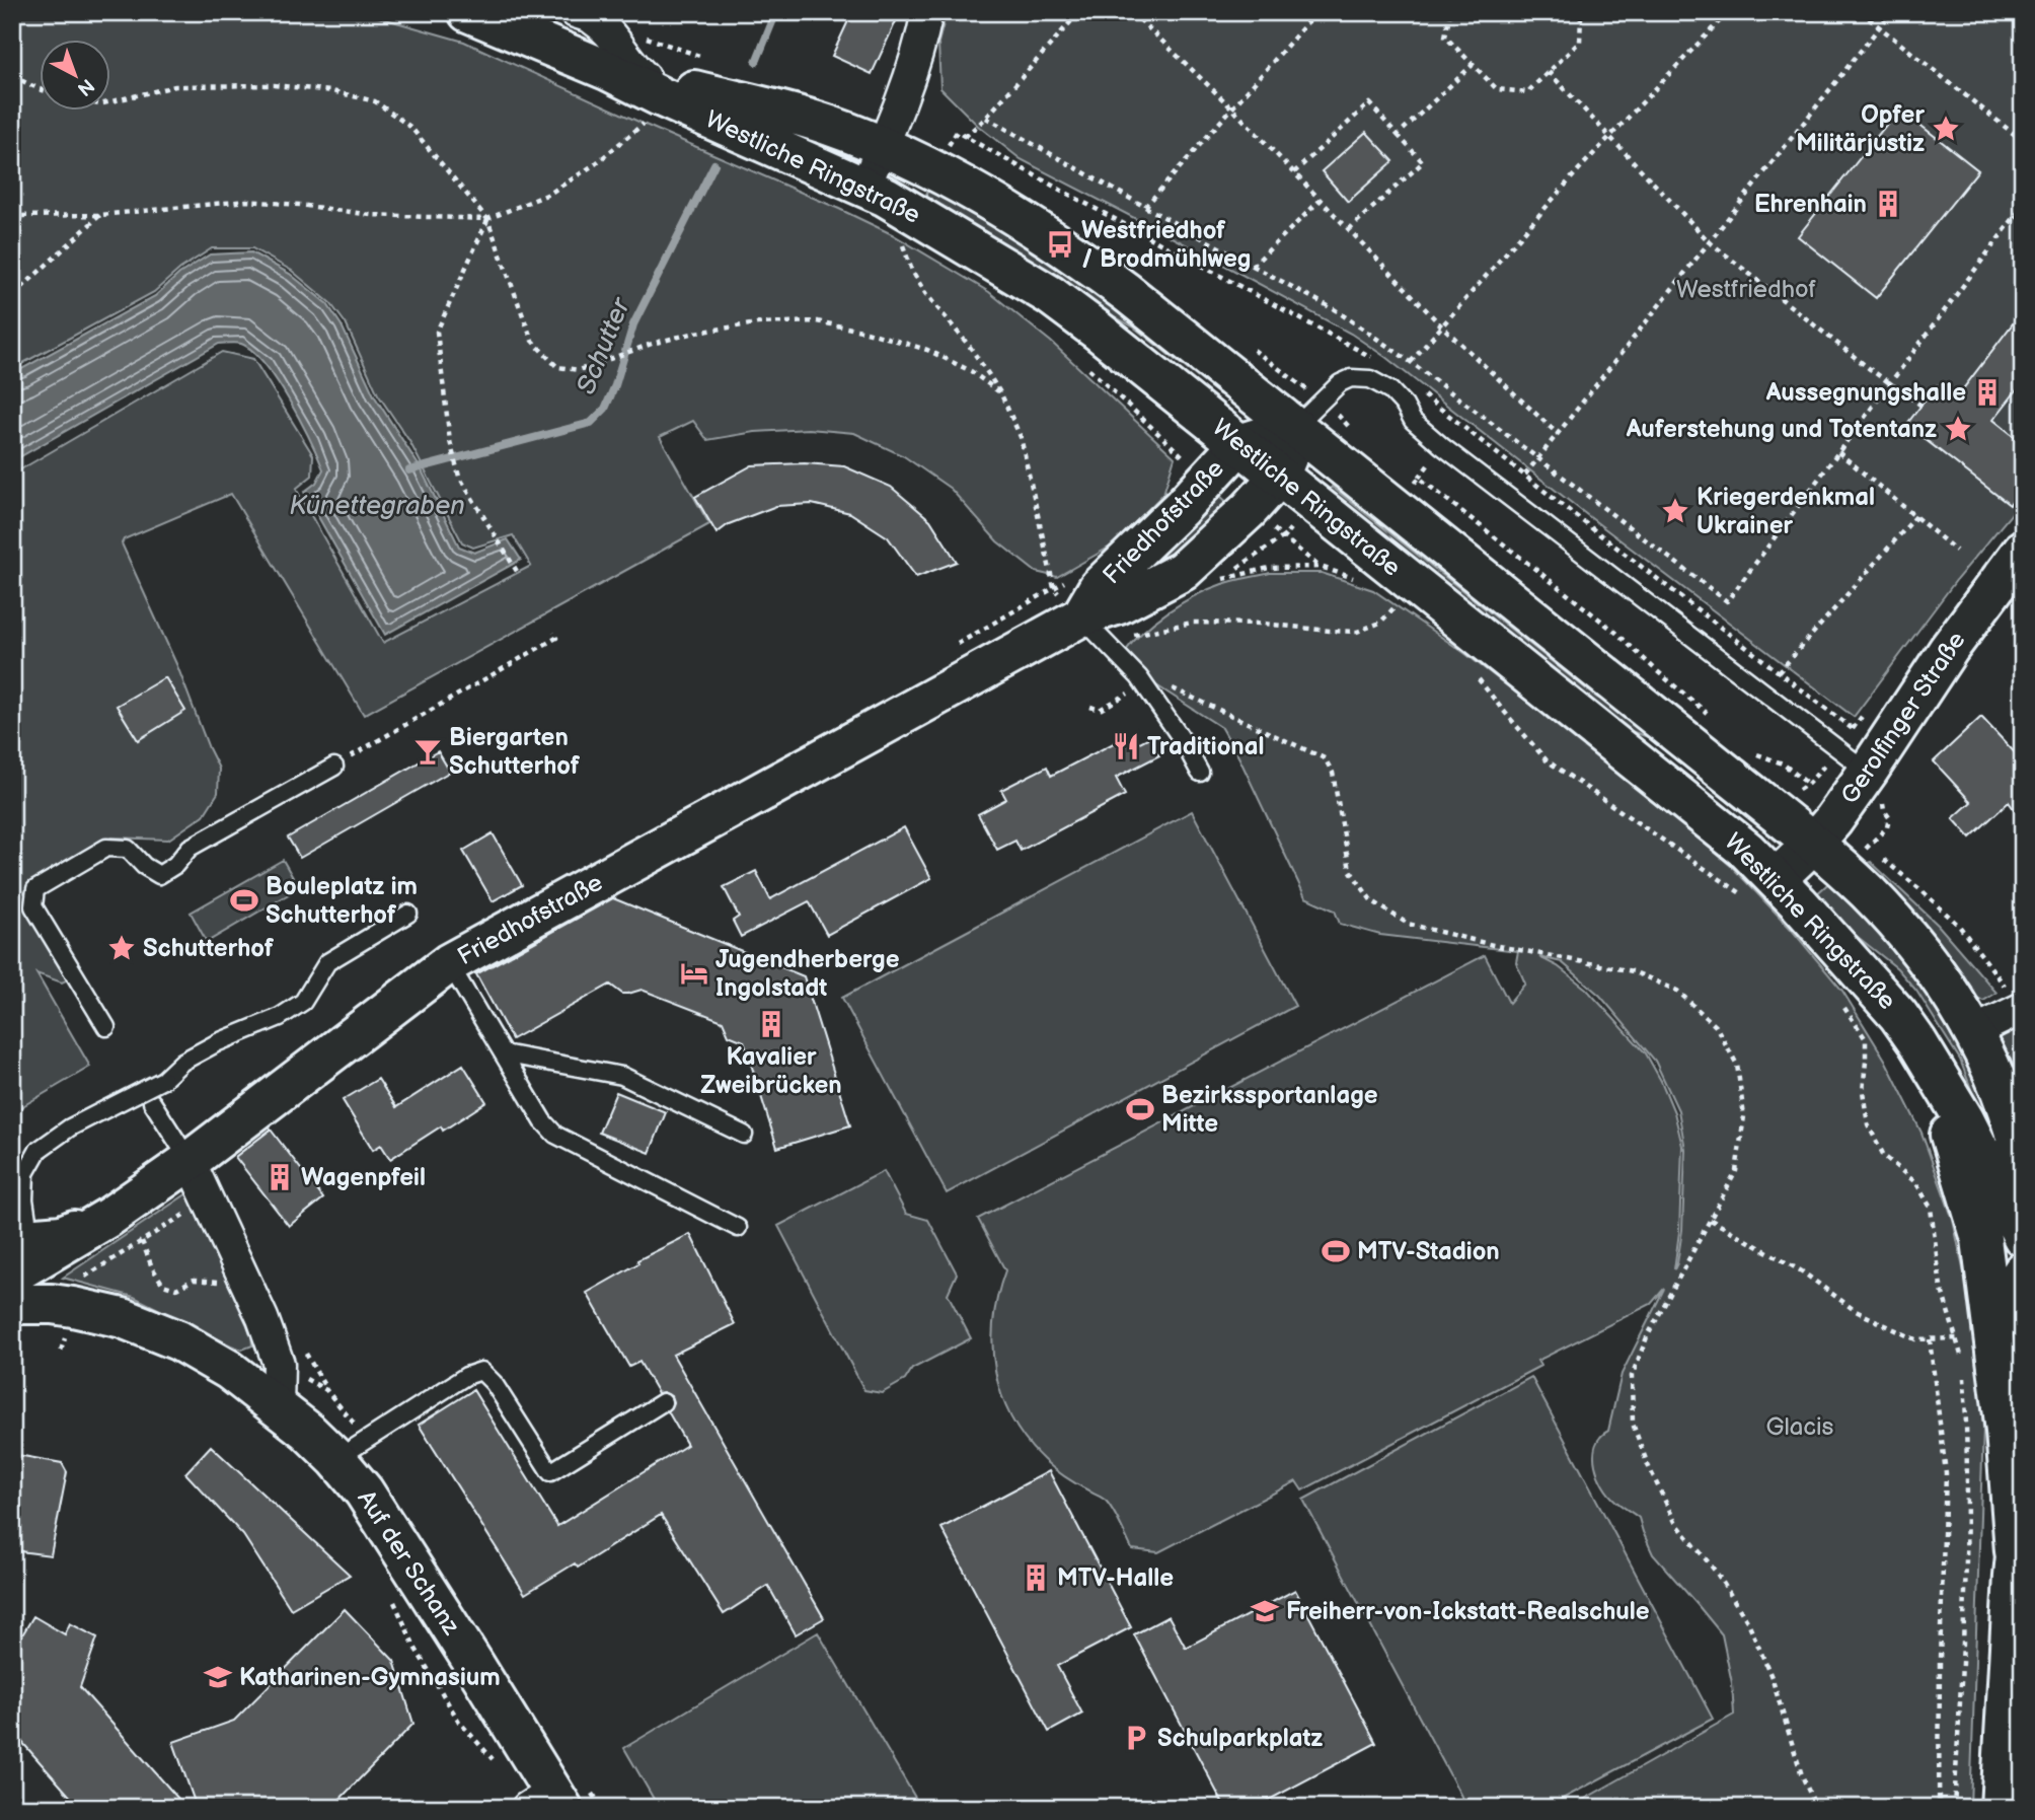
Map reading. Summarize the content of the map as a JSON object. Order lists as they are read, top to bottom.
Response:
{
  "streets": {
    "main road": [
      "Westliche Ringstraße",
      "Friedhofstraße",
      "Gerolfinger Straße",
      "Auf der Schanz"
    ]
  },
  "crossings": [
    ["Westliche Ringstraße", "Friedhofstraße"],
    ["Westliche Ringstraße", "Gerolfinger Straße"]
  ],
  "water": ["Schutter", "Künettegraben"],
  "parks": ["Westfriedhof", "Glacis"],
  "places": {
    "place": [
      "Opfer Militärjustiz",
      "Auferstehung und Totentanz",
      "Kriegerdenkmal Ukrainer",
      "Schutterhof"
    ],
    "building": [
      "Ehrenhain",
      "Aussegnungshalle",
      "Kavalier Zweibrücken",
      "Wagenpfeil",
      "MTV-Halle"
    ],
    "bus stop": ["Westfriedhof / Brodmühlweg"],
    "restaurant": ["Traditional"],
    "bar": ["Biergarten Schutterhof"],
    "sports": ["Bouleplatz im Schutterhof", "Bezirkssportanlage Mitte", "MTV-Stadion"],
    "hotel": ["Jugendherberge Ingolstadt"],
    "school or university": ["Freiherr-von-Ickstatt-Realschule", "Katharinen-Gymnasium"],
    "parking": ["Schulparkplatz"]
  },
  "north": "bottom right"
}
